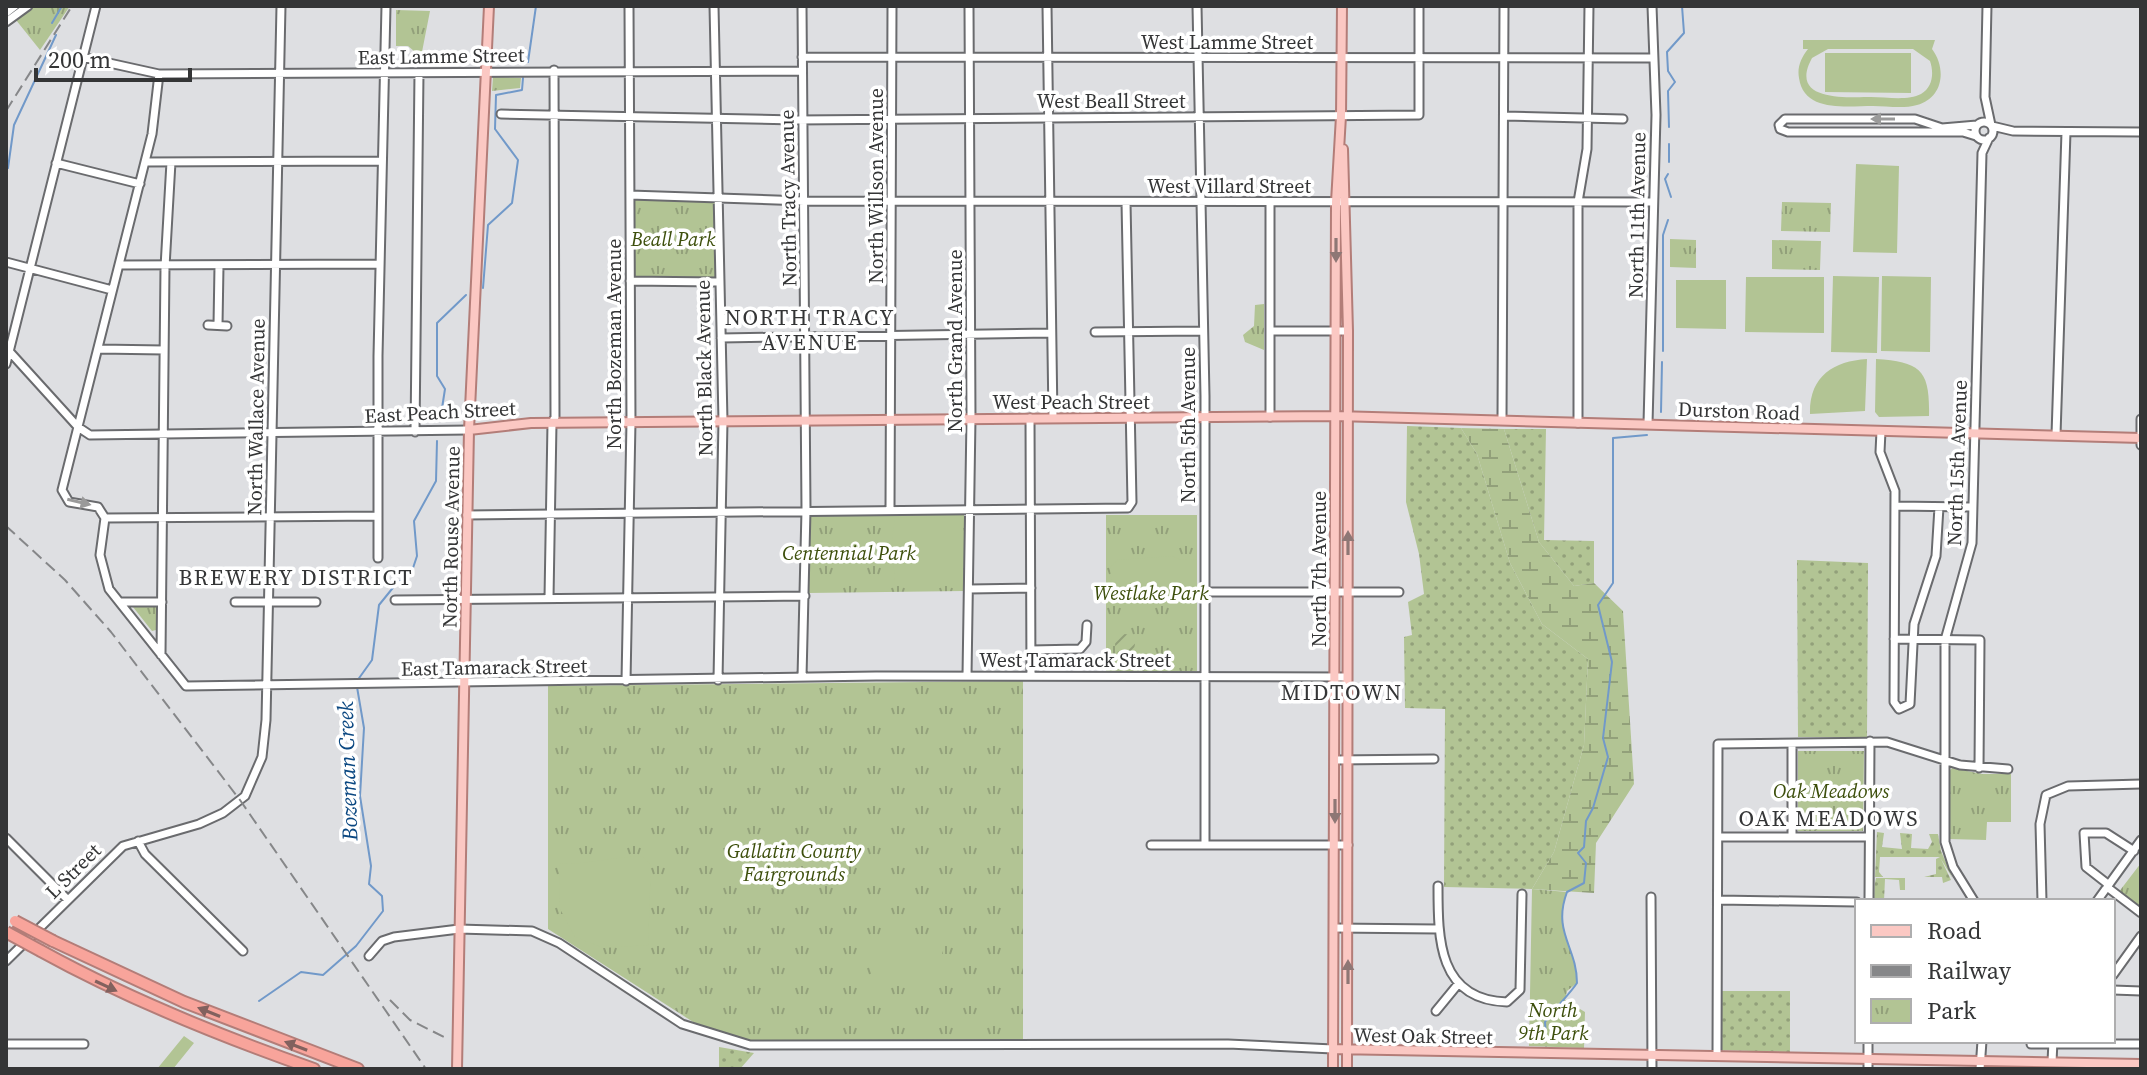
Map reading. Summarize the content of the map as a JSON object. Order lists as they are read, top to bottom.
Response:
{
  "streets": {
    "main road": [
      "West Peach Street",
      "Durston Road",
      "East Peach Street",
      "North Rouse Avenue",
      "North 7th Avenue",
      "West Oak Street"
    ],
    "street": [
      "West Lamme Street",
      "East Lamme Street",
      "West Beall Street",
      "North Willson Avenue",
      "West Villard Street",
      "North Tracy Avenue",
      "North 11th Avenue",
      "North Grand Avenue",
      "North Bozeman Avenue",
      "North Black Avenue",
      "North Wallace Avenue",
      "North 5th Avenue",
      "North 15th Avenue",
      "West Tamarack Street",
      "East Tamarack Street",
      "L Street"
    ]
  },
  "crossings": [
    ["West Lamme Street", "West Beall Street"],
    ["West Lamme Street", "North Willson Avenue"],
    ["West Lamme Street", "North Tracy Avenue"],
    ["West Lamme Street", "North 11th Avenue"],
    ["West Lamme Street", "North Grand Avenue"],
    ["West Lamme Street", "North 5th Avenue"],
    ["West Lamme Street", "North 7th Avenue"],
    ["East Lamme Street", "North Tracy Avenue"],
    ["East Lamme Street", "North Bozeman Avenue"],
    ["East Lamme Street", "North Black Avenue"],
    ["East Lamme Street", "North Wallace Avenue"],
    ["East Lamme Street", "North Rouse Avenue"],
    ["West Beall Street", "North Willson Avenue"],
    ["West Beall Street", "North Tracy Avenue"],
    ["West Beall Street", "North Grand Avenue"],
    ["West Beall Street", "North Bozeman Avenue"],
    ["West Beall Street", "North Black Avenue"],
    ["West Beall Street", "North 5th Avenue"],
    ["West Beall Street", "North 7th Avenue"],
    ["North Willson Avenue", "West Villard Street"],
    ["North Willson Avenue", "West Peach Street"],
    ["West Villard Street", "North Tracy Avenue"],
    ["West Villard Street", "North 11th Avenue"],
    ["West Villard Street", "North Grand Avenue"],
    ["West Villard Street", "North Bozeman Avenue"],
    ["West Villard Street", "North Black Avenue"],
    ["West Villard Street", "North 5th Avenue"],
    ["West Villard Street", "North 7th Avenue"],
    ["North Tracy Avenue", "West Peach Street"],
    ["North Tracy Avenue", "East Peach Street"],
    ["North Tracy Avenue", "West Tamarack Street"],
    ["North Tracy Avenue", "East Tamarack Street"],
    ["North 11th Avenue", "Durston Road"],
    ["North Grand Avenue", "West Peach Street"],
    ["North Grand Avenue", "West Tamarack Street"],
    ["North Bozeman Avenue", "East Peach Street"],
    ["North Bozeman Avenue", "East Tamarack Street"],
    ["North Black Avenue", "East Peach Street"],
    ["North Black Avenue", "East Tamarack Street"],
    ["West Peach Street", "Durston Road"],
    ["West Peach Street", "East Peach Street"],
    ["West Peach Street", "North 5th Avenue"],
    ["West Peach Street", "North 7th Avenue"],
    ["Durston Road", "North 15th Avenue"],
    ["Durston Road", "North 7th Avenue"],
    ["East Peach Street", "North Wallace Avenue"],
    ["East Peach Street", "North Rouse Avenue"],
    ["North Wallace Avenue", "East Tamarack Street"],
    ["North Wallace Avenue", "L Street"],
    ["North 5th Avenue", "West Tamarack Street"],
    ["North Rouse Avenue", "East Tamarack Street"],
    ["North Rouse Avenue", "West Oak Street"],
    ["North 7th Avenue", "West Tamarack Street"],
    ["North 7th Avenue", "West Oak Street"],
    ["West Tamarack Street", "East Tamarack Street"]
  ],
  "districts": [
    "NORTH TRACY AVENUE",
    "BREWERY DISTRICT",
    "MIDTOWN",
    "OAK MEADOWS"
  ],
  "water": ["Bozeman Creek"],
  "parks": [
    "Beall Park",
    "Centennial Park",
    "Westlake Park",
    "Oak Meadows",
    "Gallatin County Fairgrounds",
    "North 9th Park"
  ],
  "legend": ["Road", "Railway", "Park"],
  "scale_bar": "200 m"
}
